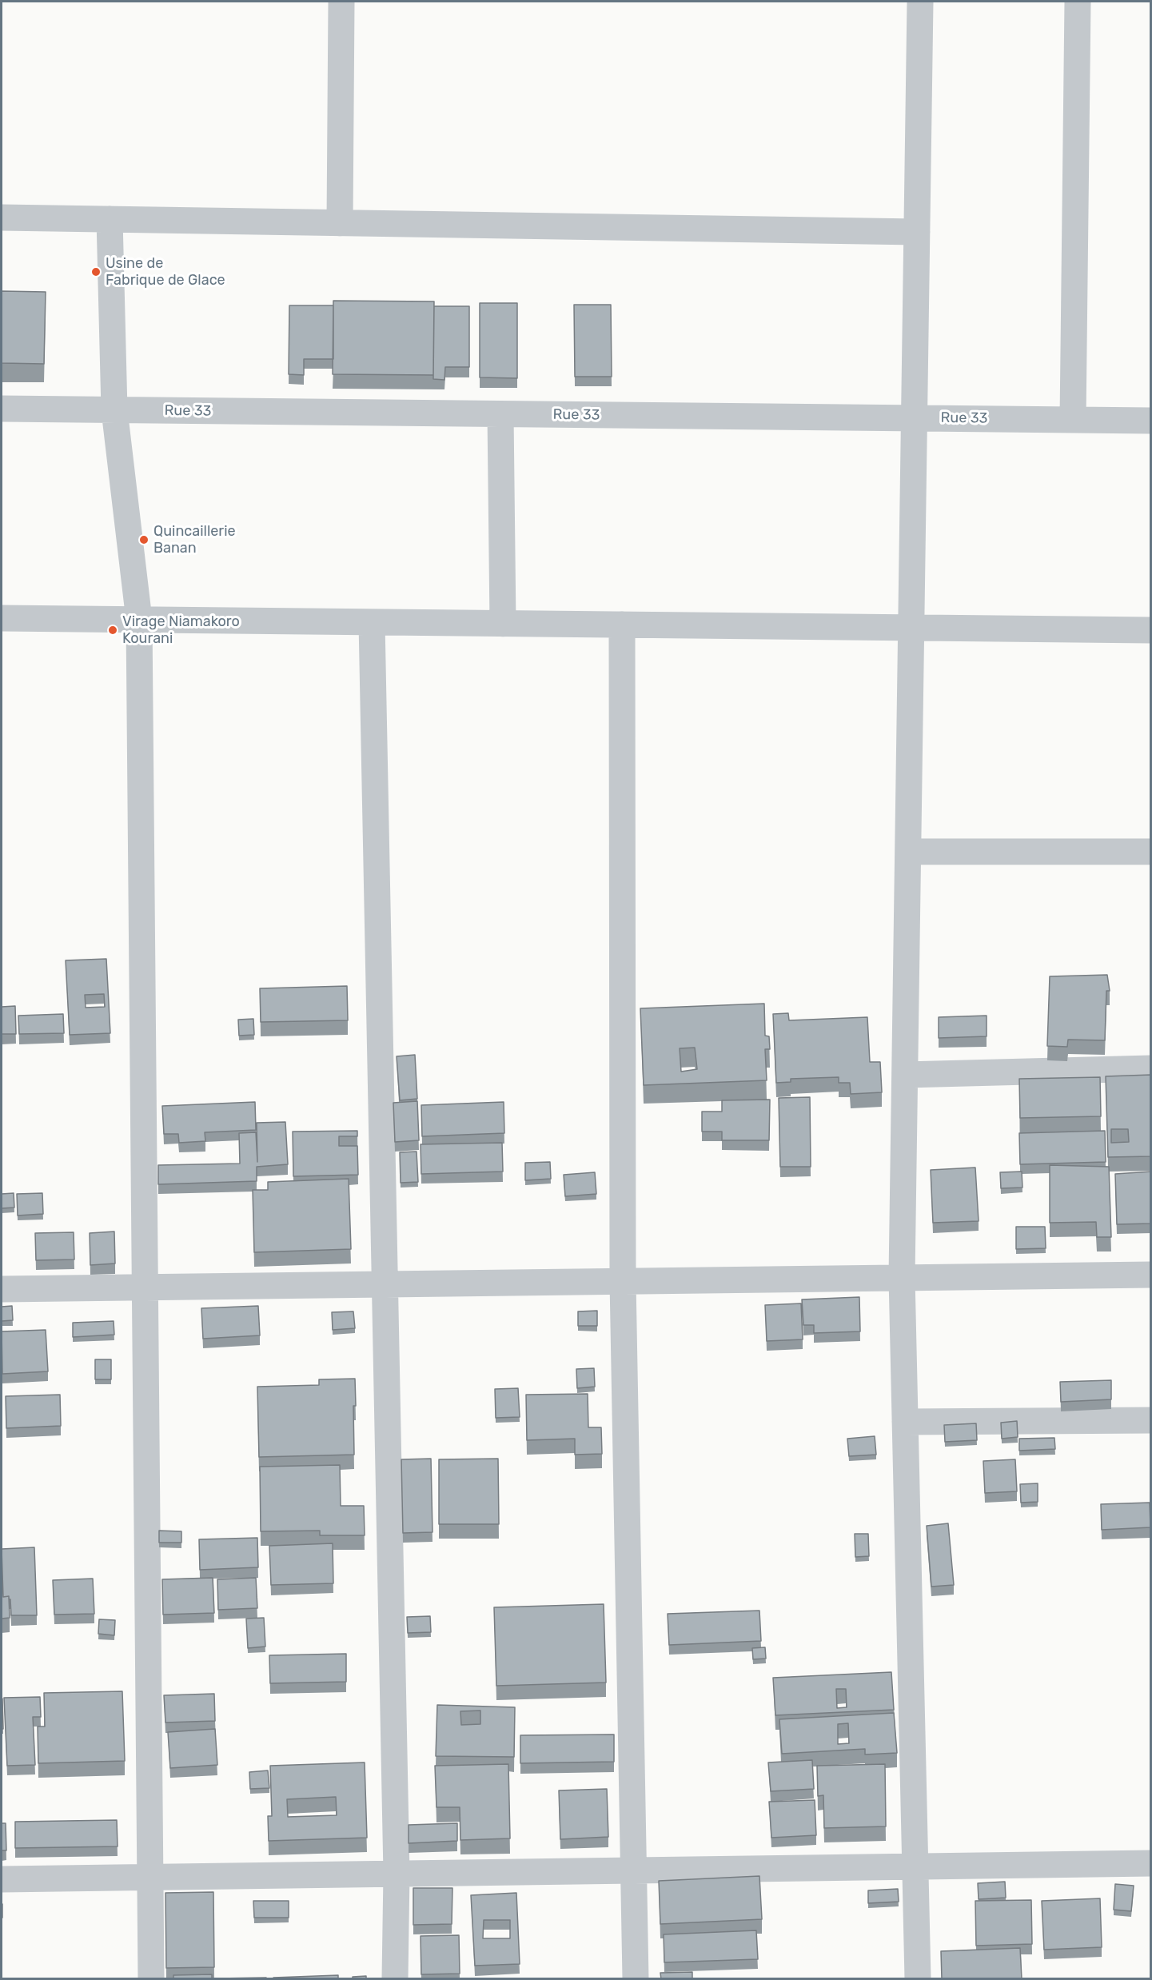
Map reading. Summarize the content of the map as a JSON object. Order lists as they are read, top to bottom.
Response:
{
  "streets": {
    "street": ["Rue 33"]
  },
  "places": ["Usine de Fabrique de Glace", "Quincaillerie Banan", "Virage Niamakoro Kourani"]
}
